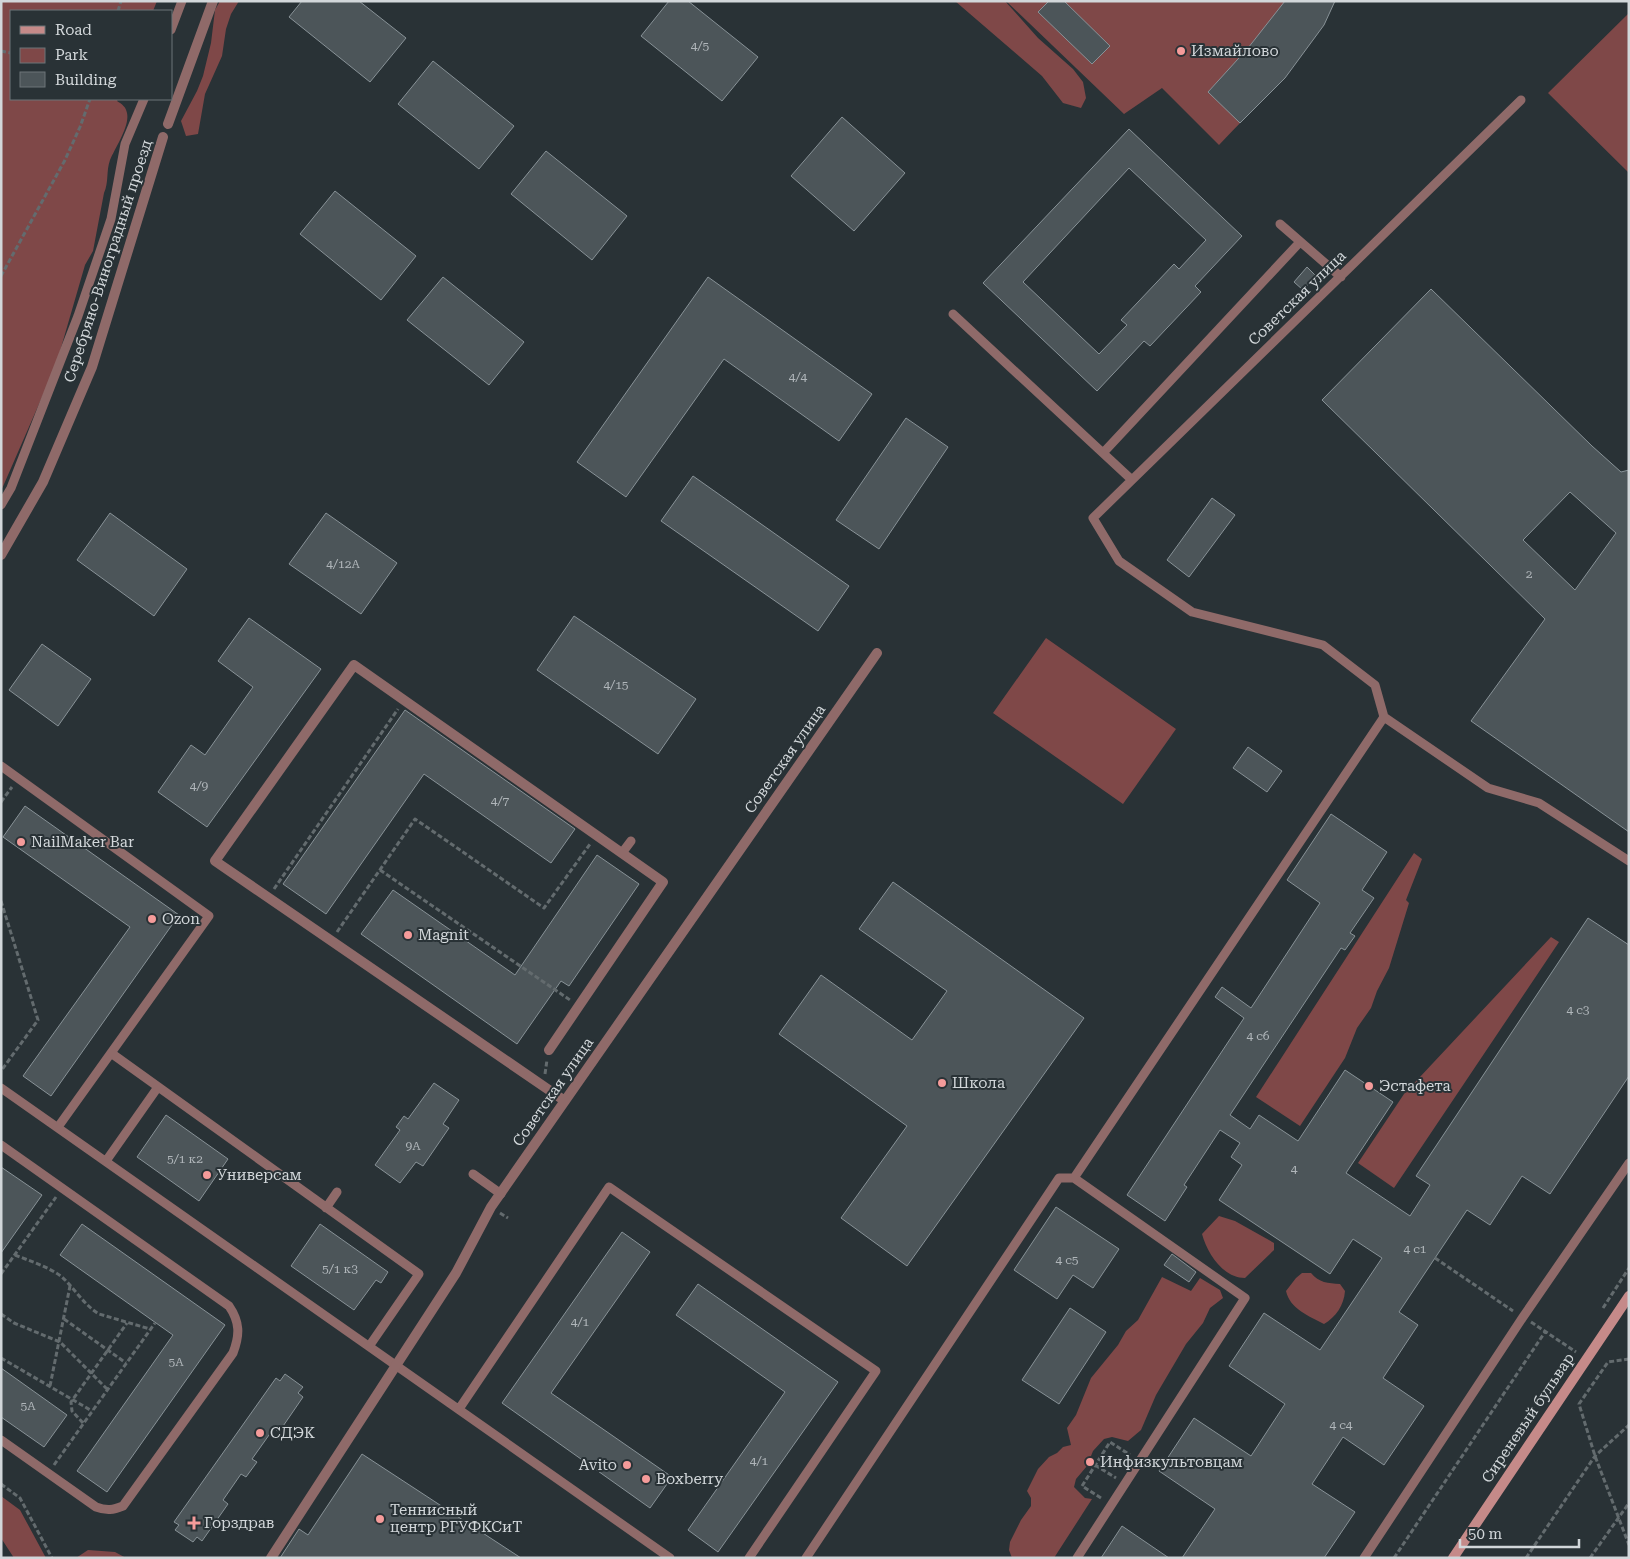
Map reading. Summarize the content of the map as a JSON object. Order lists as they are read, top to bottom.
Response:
{
  "streets": {
    "main road": ["Сиреневый бульвар"],
    "street": ["Серебряно-Виноградный проезд", "Советская улица"]
  },
  "places": {
    "other": [
      "Измайлово",
      "NailMaker Bar",
      "Ozon",
      "Magnit",
      "Школа",
      "Эстафета",
      "Универсам",
      "СДЭК",
      "Инфизкультовцам",
      "Avito",
      "Boxberry",
      "Теннисный центр РГУФКСиТ"
    ],
    "health": ["Горздрав"]
  },
  "house_numbers": [
    "4/5",
    "4/4",
    "4/12А",
    "2",
    "4/15",
    "4/9",
    "4/7",
    "4 с3",
    "4 c6",
    "9А",
    "5/1 к2",
    "4",
    "4 с1",
    "4 c5",
    "5/1 к3",
    "4/1",
    "5А",
    "5А",
    "4 с4",
    "4/1"
  ],
  "legend": ["Road", "Park", "Building"],
  "scale_bar": "50 m"
}
